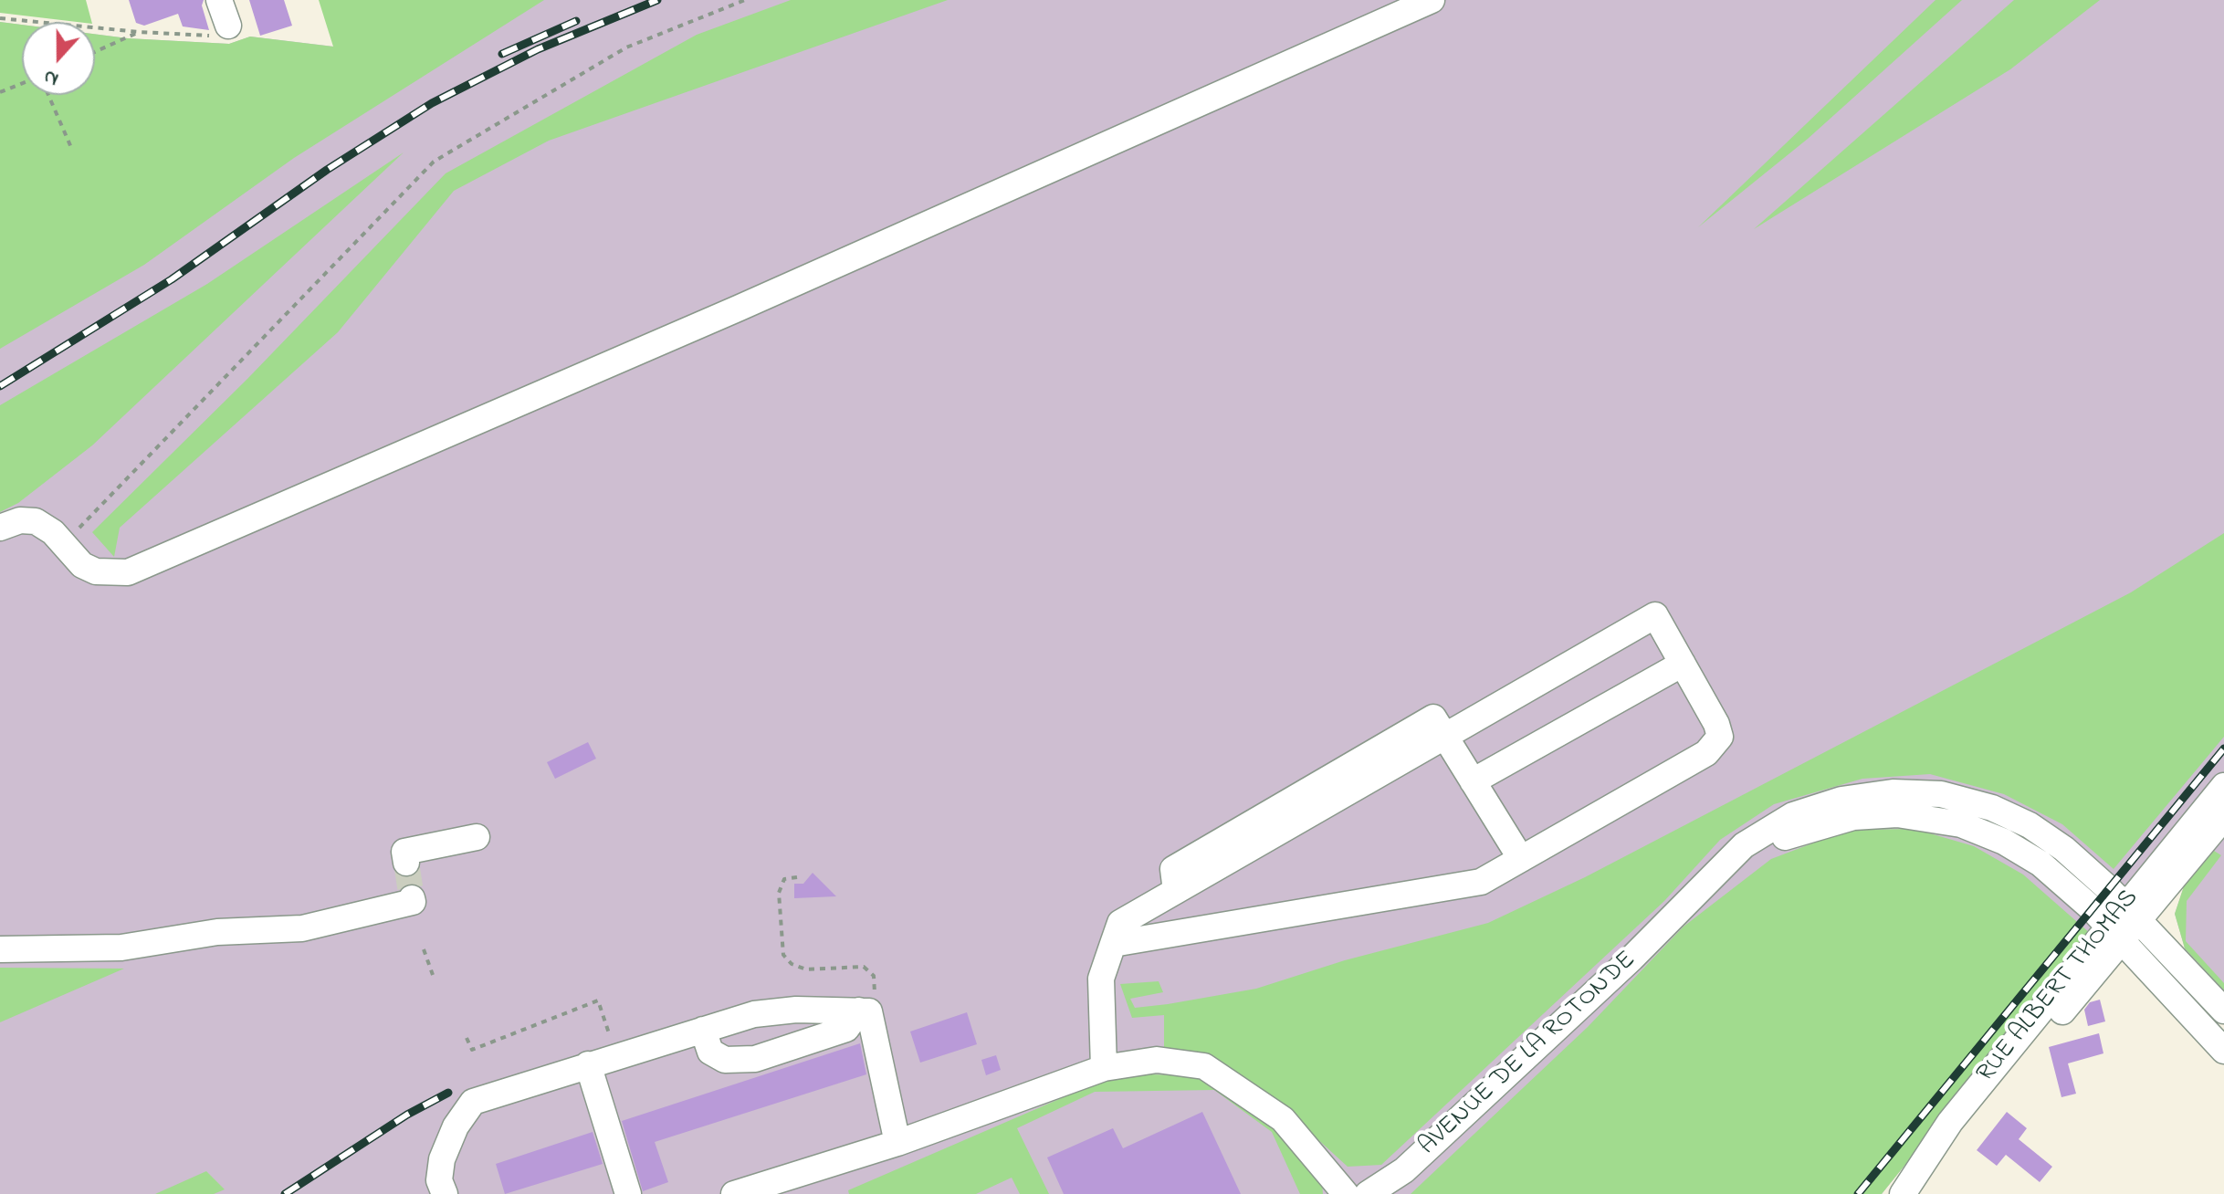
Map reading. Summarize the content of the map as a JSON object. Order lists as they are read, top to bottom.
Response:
{
  "streets": {
    "street": ["RUE ALBERT THOMAS", "AVENUE DE LA ROTONDE"]
  },
  "crossings": [
    ["RUE ALBERT THOMAS", "AVENUE DE LA ROTONDE"]
  ],
  "north": "bottom"
}
